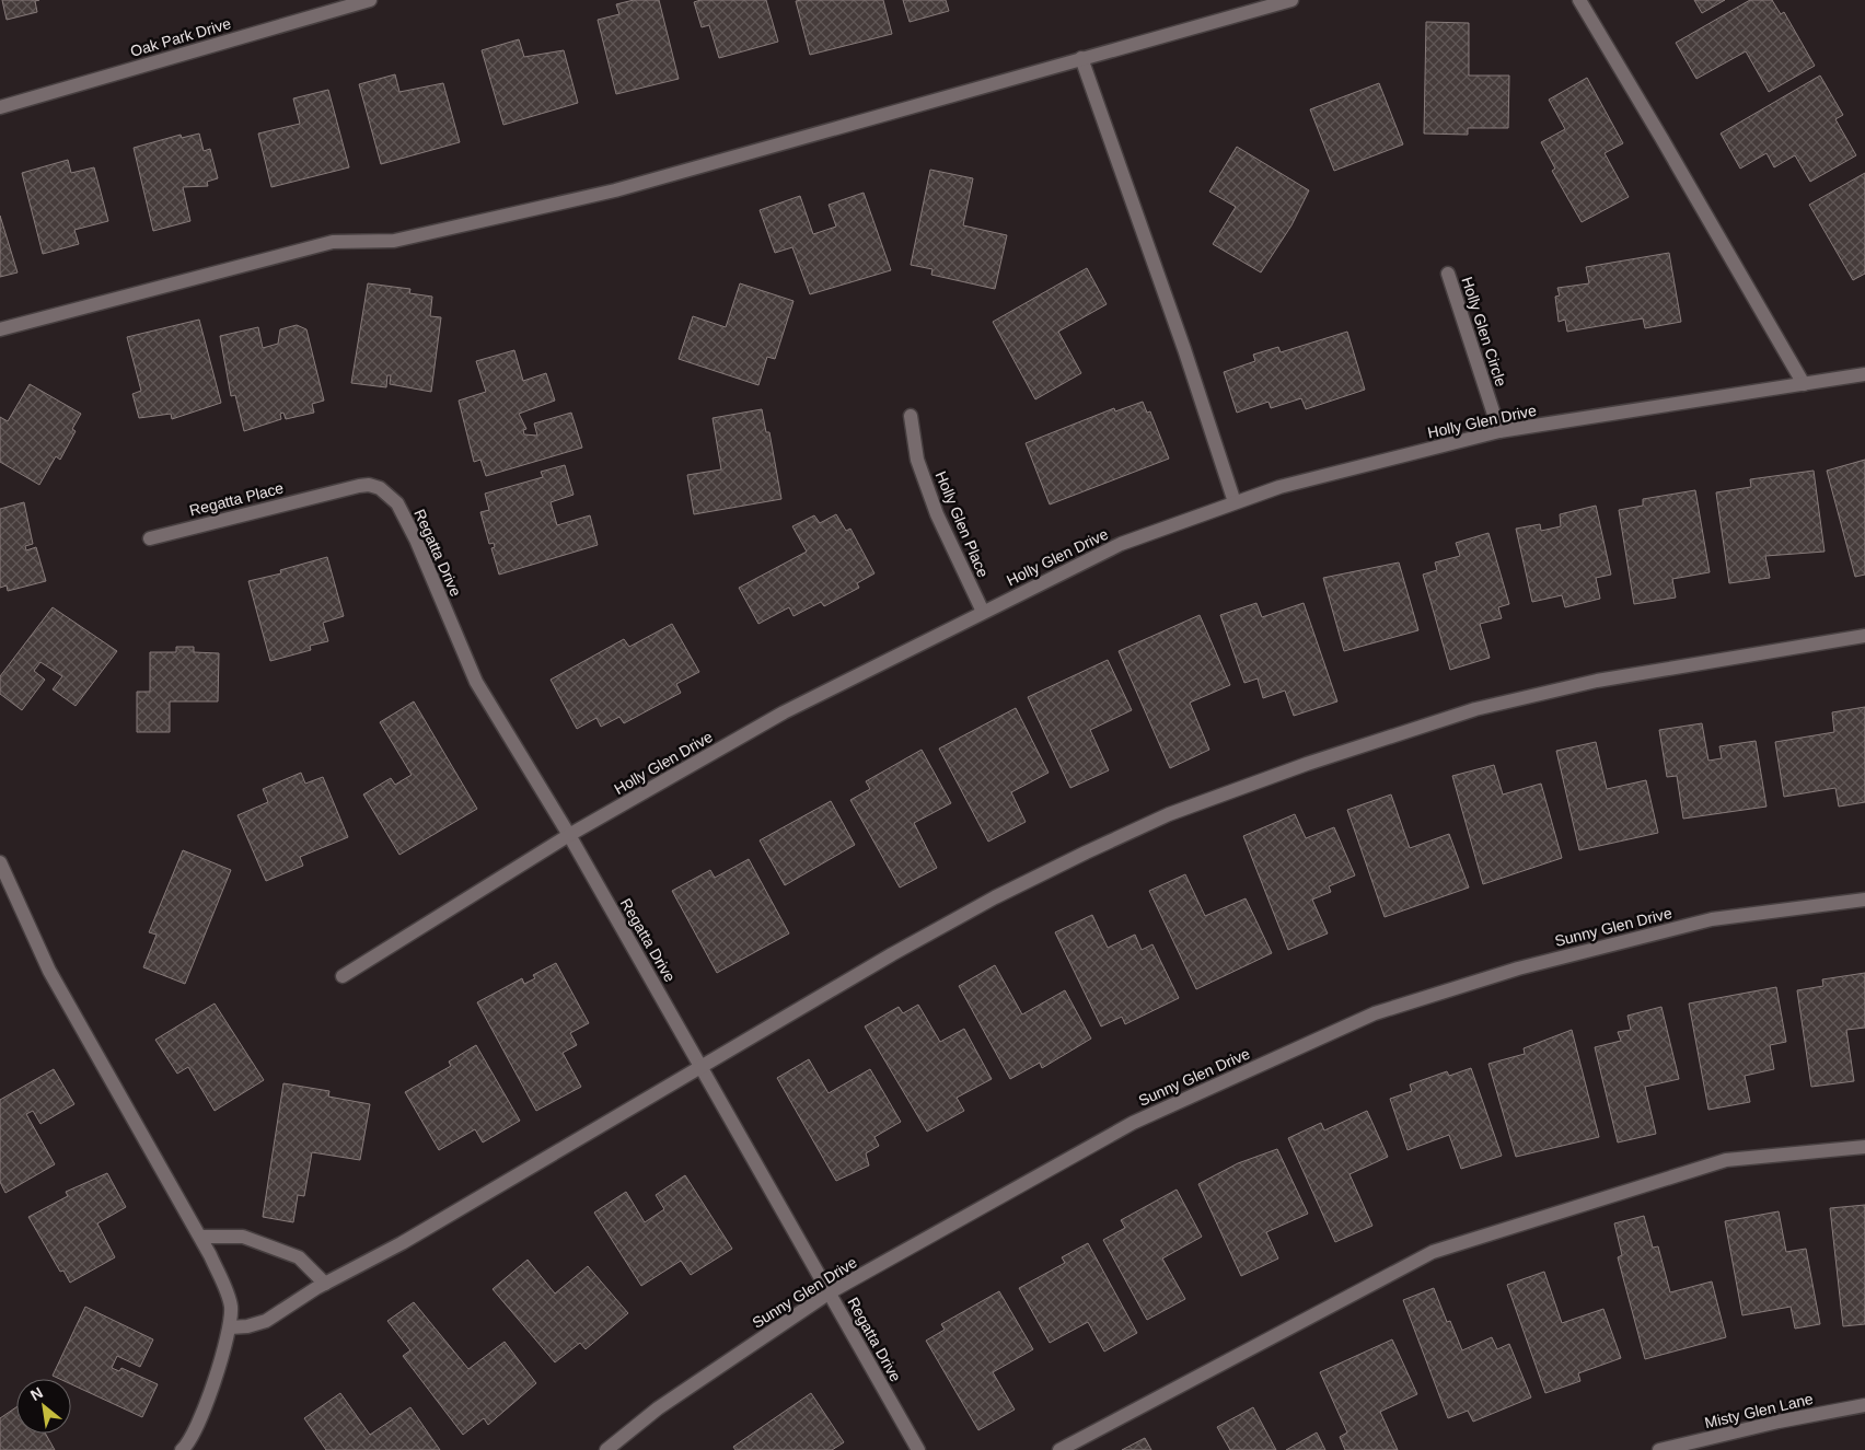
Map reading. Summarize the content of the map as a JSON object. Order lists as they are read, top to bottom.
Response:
{
  "streets": {
    "street": [
      "Oak Park Drive",
      "Holly Glen Circle",
      "Holly Glen Drive",
      "Regatta Place",
      "Holly Glen Place",
      "Regatta Drive",
      "Sunny Glen Drive",
      "Misty Glen Lane"
    ]
  },
  "crossings": [
    ["Holly Glen Circle", "Holly Glen Drive"],
    ["Holly Glen Drive", "Holly Glen Place"],
    ["Holly Glen Drive", "Regatta Drive"],
    ["Regatta Place", "Regatta Drive"],
    ["Regatta Drive", "Sunny Glen Drive"]
  ],
  "north": "top left"
}
